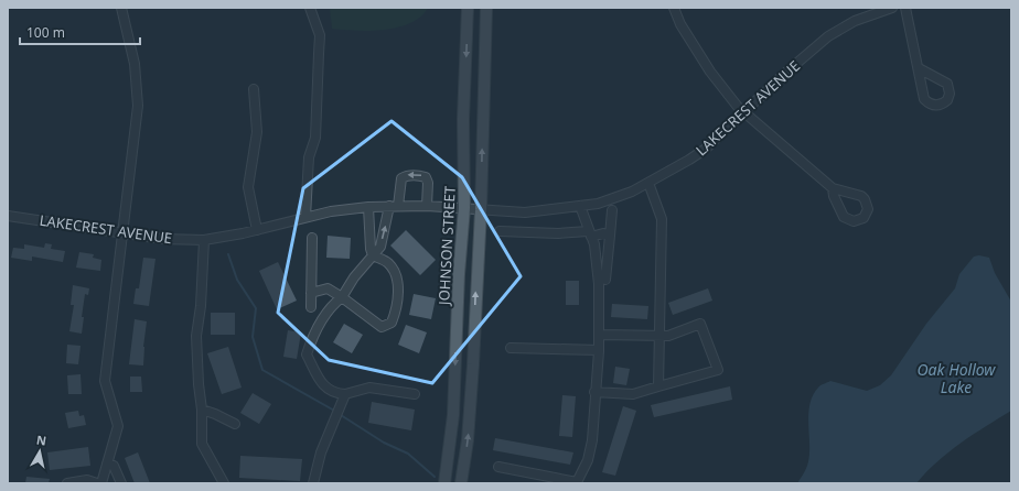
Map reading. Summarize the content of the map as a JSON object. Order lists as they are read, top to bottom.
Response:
{
  "streets": {
    "main road": ["JOHNSON STREET"],
    "street": ["LAKECREST AVENUE"]
  },
  "crossings": [
    ["LAKECREST AVENUE", "JOHNSON STREET"]
  ],
  "water": ["Oak Hollow Lake"],
  "scale_bar": "100 m",
  "north": "top"
}
